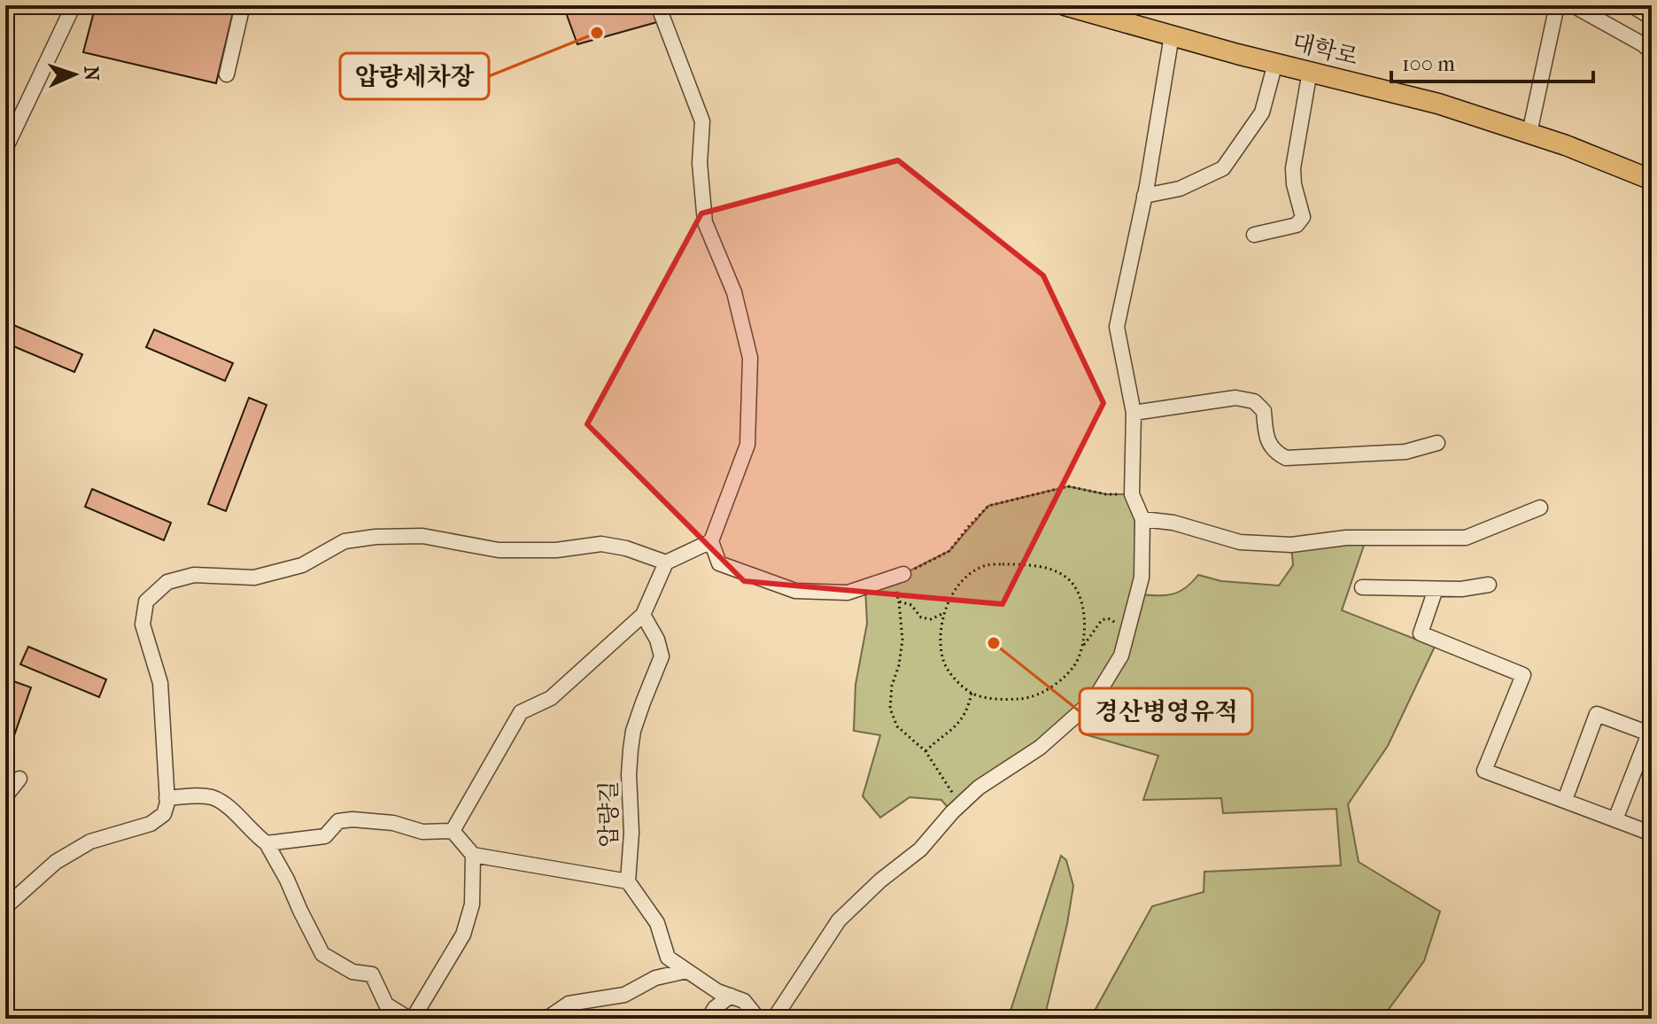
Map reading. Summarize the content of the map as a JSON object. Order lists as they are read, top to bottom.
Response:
{
  "streets": {
    "main road": ["대학로"],
    "street": ["압량길"]
  },
  "places": ["압량세차장", "경산병영유적"],
  "scale_bar": "100 m",
  "north": "right"
}
